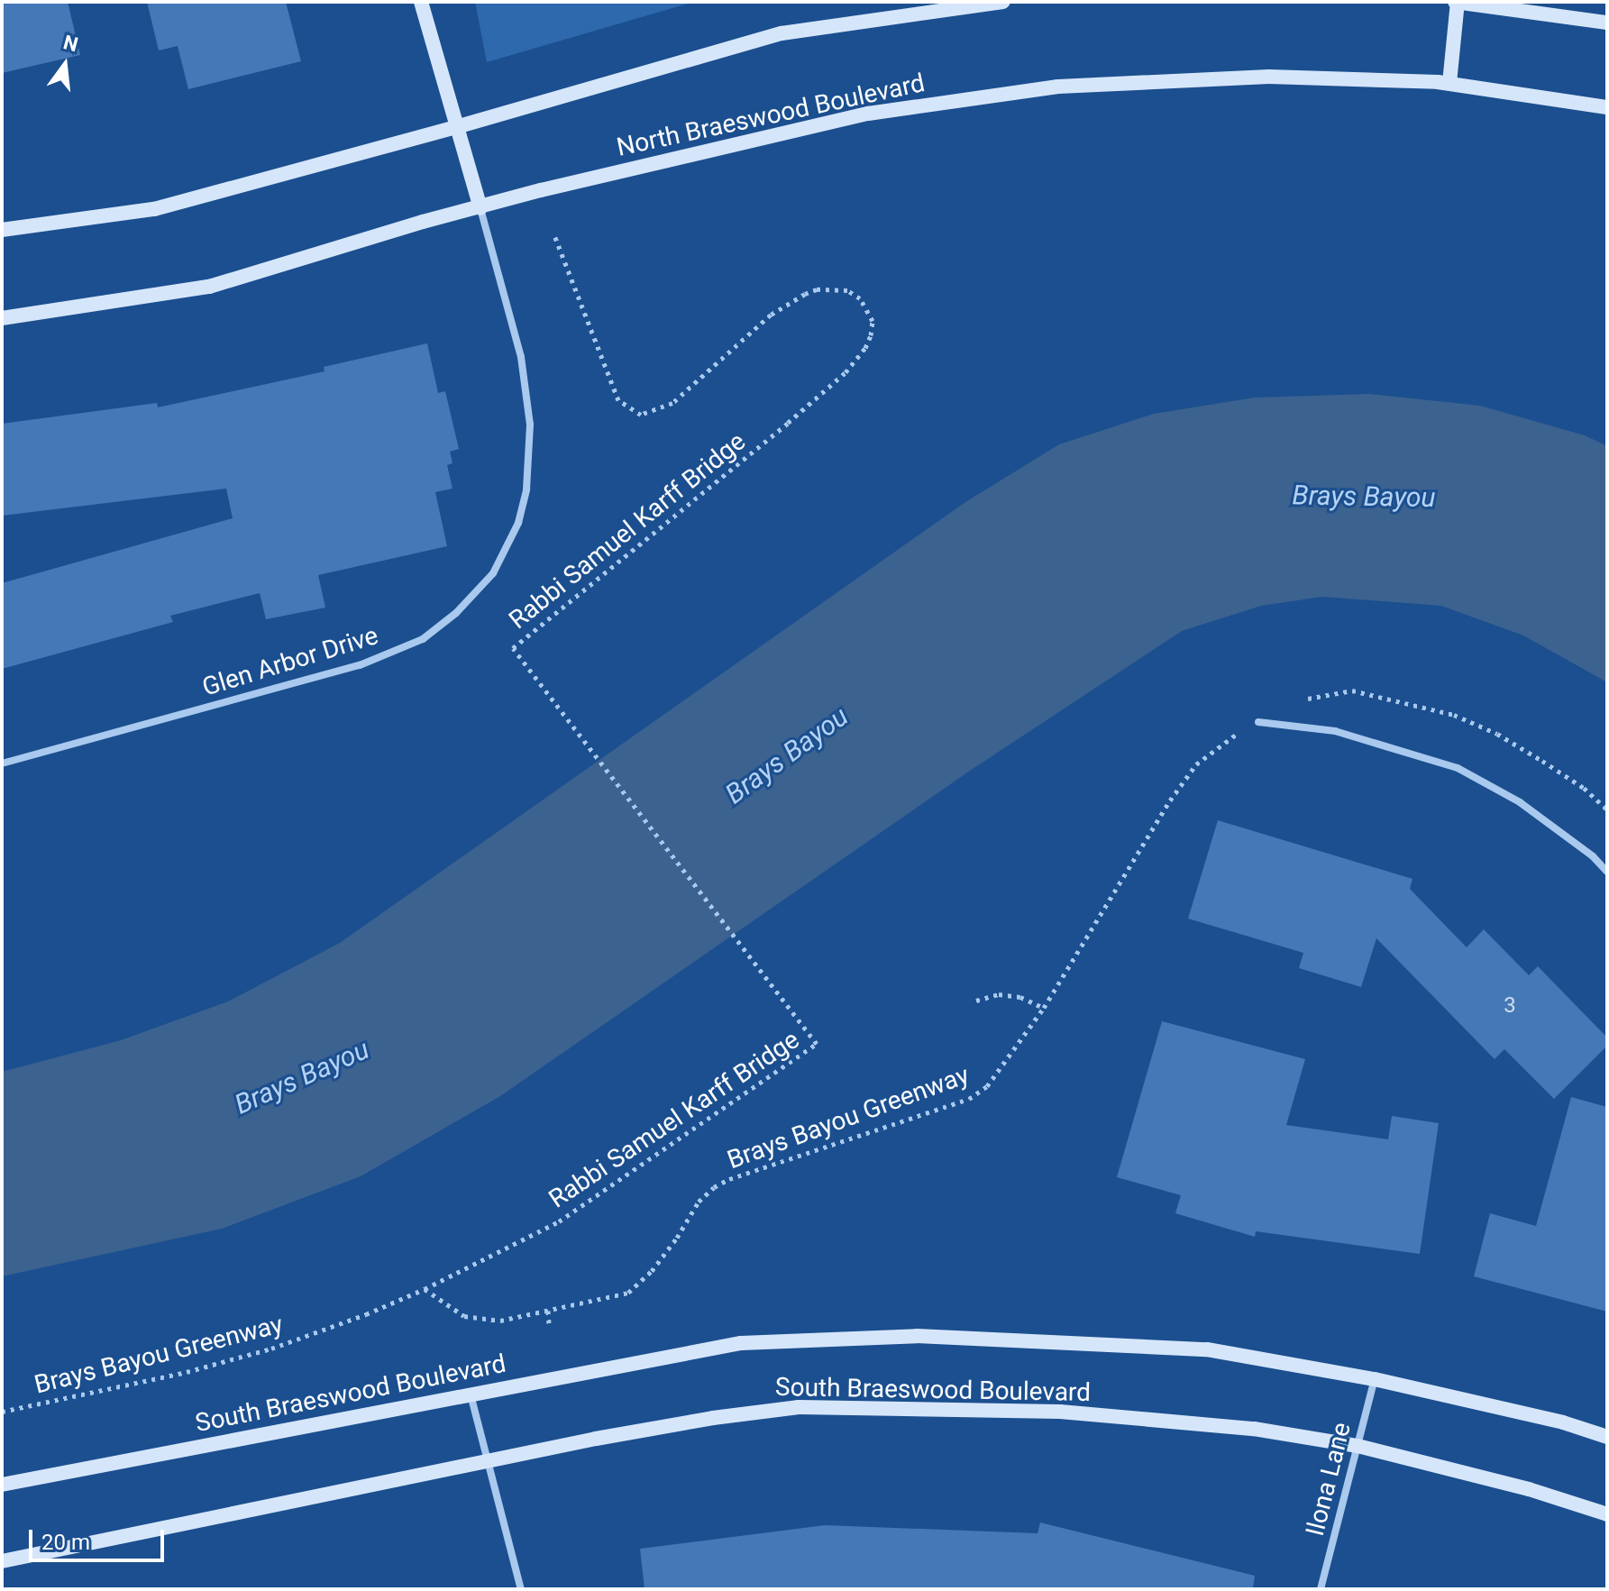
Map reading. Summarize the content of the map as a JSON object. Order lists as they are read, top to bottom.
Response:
{
  "streets": {
    "main road": ["North Braeswood Boulevard", "South Braeswood Boulevard"],
    "street": ["Glen Arbor Drive", "Ilona Lane"],
    "path": ["Rabbi Samuel Karff Bridge", "Brays Bayou Greenway"]
  },
  "crossings": [
    ["North Braeswood Boulevard", "Glen Arbor Drive"],
    ["Rabbi Samuel Karff Bridge", "Brays Bayou Greenway"],
    ["South Braeswood Boulevard", "Ilona Lane"]
  ],
  "water": ["Brays Bayou"],
  "house_numbers": ["3"],
  "scale_bar": "20 m",
  "north": "top"
}
